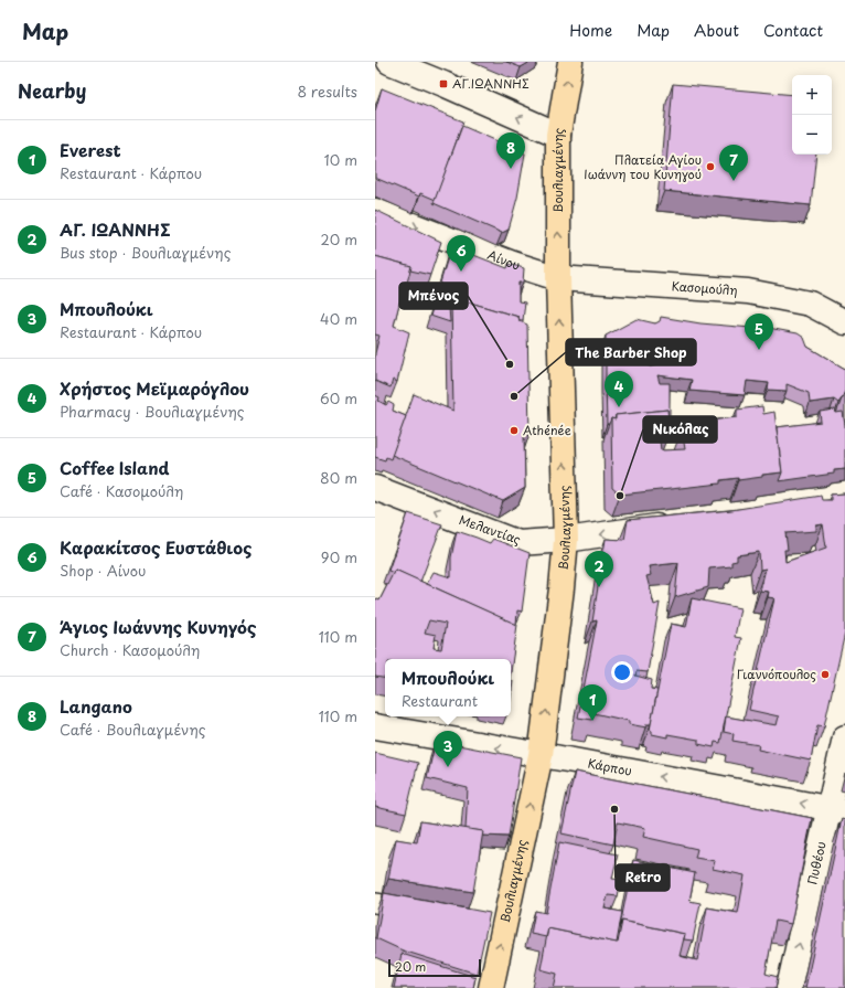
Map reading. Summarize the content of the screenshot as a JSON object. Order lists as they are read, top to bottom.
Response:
{
  "streets": {
    "main road": ["Βουλιαγμένης"],
    "street": [
      "Αίνου",
      "Κασομούλη",
      "Μελαντίας",
      "Κάρπου",
      "Πυθέου"
    ]
  },
  "crossings": [
    ["Βουλιαγμένης", "Αίνου"],
    ["Βουλιαγμένης", "Κασομούλη"],
    ["Βουλιαγμένης", "Μελαντίας"],
    ["Βουλιαγμένης", "Κάρπου"],
    ["Αίνου", "Κασομούλη"],
    ["Κάρπου", "Πυθέου"]
  ],
  "one_way": [
    "Βουλιαγμένης",
    "Μελαντίας",
    "Κάρπου",
    "Πυθέου"
  ],
  "places": {
    "transit": ["ΑΓ.ΙΩΑΝΝΗΣ"],
    "other": [
      "Πλατεία Αγίου Ιωάννη του Κυνηγού",
      "Μπένος",
      "The Barber Shop",
      "Athénée",
      "Νικόλας",
      "Γιαννόπουλος",
      "Retro"
    ]
  },
  "scale_bar": "20 m",
  "page": {
    "header": "Map",
    "nav": [
      "Home",
      "Map",
      "About",
      "Contact"
    ],
    "heading": ["Nearby", "8 results"],
    "map_buttons": ["+", "−"],
    "list": [
      {
        "mark": "1",
        "name": "Everest",
        "note": "Restaurant · Κάρπου",
        "value": "10 m"
      },
      {
        "mark": "2",
        "name": "ΑΓ. ΙΩΑΝΝΗΣ",
        "note": "Bus stop · Βουλιαγμένης",
        "value": "20 m"
      },
      {
        "mark": "3",
        "name": "Μπουλούκι",
        "note": "Restaurant · Κάρπου",
        "value": "40 m"
      },
      {
        "mark": "4",
        "name": "Χρήστος Μεϊμαρόγλου",
        "note": "Pharmacy · Βουλιαγμένης",
        "value": "60 m"
      },
      {
        "mark": "5",
        "name": "Coffee Island",
        "note": "Café · Κασομούλη",
        "value": "80 m"
      },
      {
        "mark": "6",
        "name": "Καρακίτσος Ευστάθιος",
        "note": "Shop · Αίνου",
        "value": "90 m"
      },
      {
        "mark": "7",
        "name": "Άγιος Ιωάννης Κυνηγός",
        "note": "Church · Κασομούλη",
        "value": "110 m"
      },
      {
        "mark": "8",
        "name": "Langano",
        "note": "Café · Βουλιαγμένης",
        "value": "110 m"
      }
    ],
    "pins": [
      "8",
      "7",
      "6",
      "5",
      "4",
      "2",
      "1",
      "3"
    ],
    "popup": ["Μπουλούκι", "Restaurant"],
    "scale": "20 m"
  }
}
